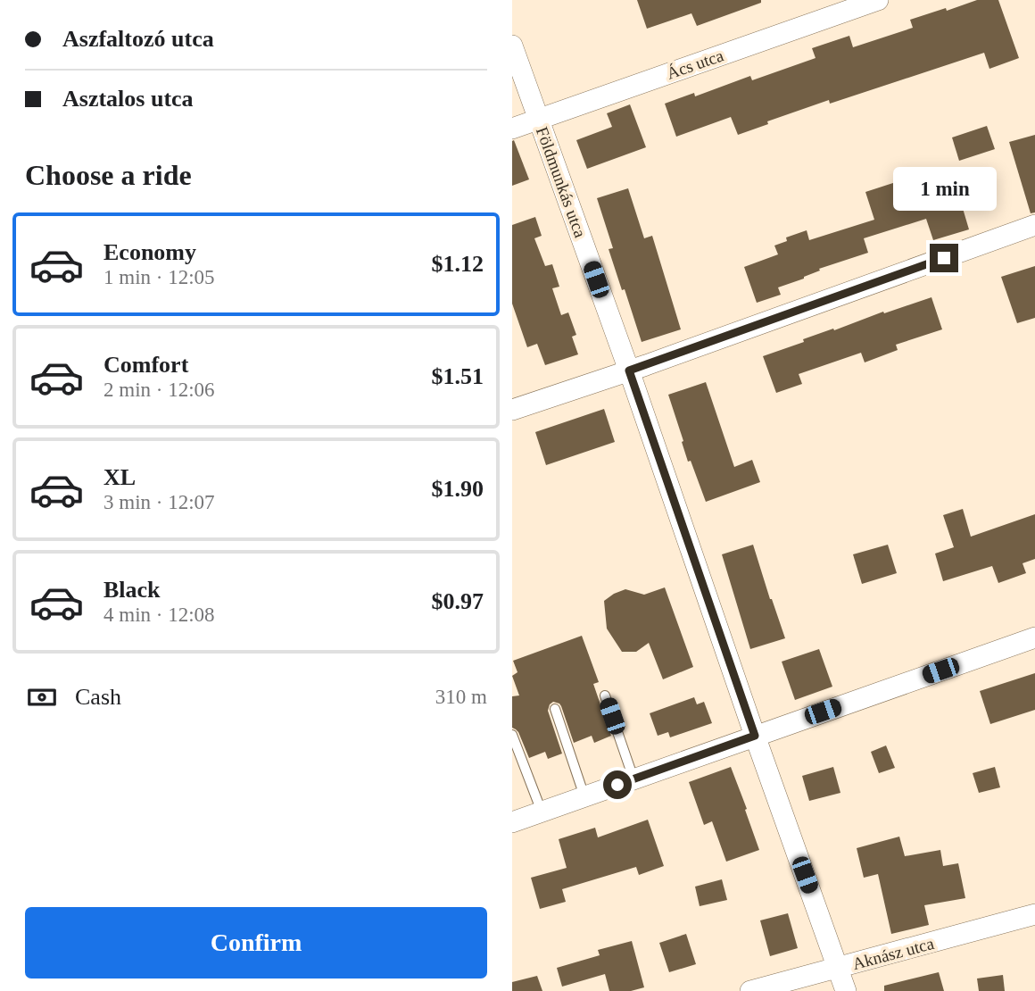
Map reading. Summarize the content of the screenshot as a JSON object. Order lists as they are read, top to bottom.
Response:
{
  "streets": {
    "street": ["Ács utca", "Földmunkás utca", "Aknász utca"]
  },
  "crossings": [
    ["Ács utca", "Földmunkás utca"],
    ["Földmunkás utca", "Aknász utca"]
  ],
  "page": {
    "banner": ["Aszfaltozó utca", "Asztalos utca"],
    "heading": "Choose a ride",
    "bubble": "1 min",
    "list": [
      {
        "name": "Economy",
        "note": "1 min · 12:05",
        "value": "$1.12"
      },
      {
        "name": "Comfort",
        "note": "2 min · 12:06",
        "value": "$1.51"
      },
      {
        "name": "XL",
        "note": "3 min · 12:07",
        "value": "$1.90"
      },
      {
        "name": "Black",
        "note": "4 min · 12:08",
        "value": "$0.97"
      }
    ],
    "pay": ["Cash", "310 m"],
    "buttons": "Confirm"
  }
}
